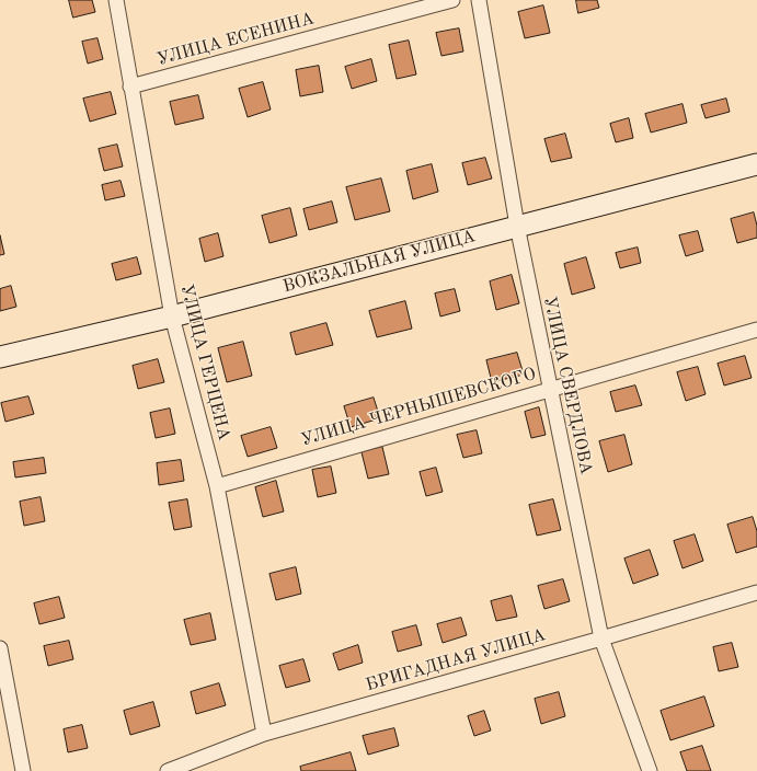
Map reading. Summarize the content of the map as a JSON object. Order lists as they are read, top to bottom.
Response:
{
  "streets": {
    "main road": ["ВОКЗАЛЬНАЯ УЛИЦА"],
    "street": [
      "УЛИЦА ЕСЕНИНА",
      "УЛИЦА ГЕРЦЕНА",
      "УЛИЦА СВЕРДЛОВА",
      "УЛИЦА ЧЕРНЫШЕВСКОГО",
      "БРИГАДНАЯ УЛИЦА"
    ]
  },
  "crossings": [
    ["УЛИЦА ЕСЕНИНА", "УЛИЦА ГЕРЦЕНА"],
    ["ВОКЗАЛЬНАЯ УЛИЦА", "УЛИЦА ГЕРЦЕНА"],
    ["ВОКЗАЛЬНАЯ УЛИЦА", "УЛИЦА СВЕРДЛОВА"],
    ["УЛИЦА ГЕРЦЕНА", "УЛИЦА ЧЕРНЫШЕВСКОГО"],
    ["УЛИЦА ГЕРЦЕНА", "БРИГАДНАЯ УЛИЦА"],
    ["УЛИЦА СВЕРДЛОВА", "УЛИЦА ЧЕРНЫШЕВСКОГО"],
    ["УЛИЦА СВЕРДЛОВА", "БРИГАДНАЯ УЛИЦА"]
  ]
}
